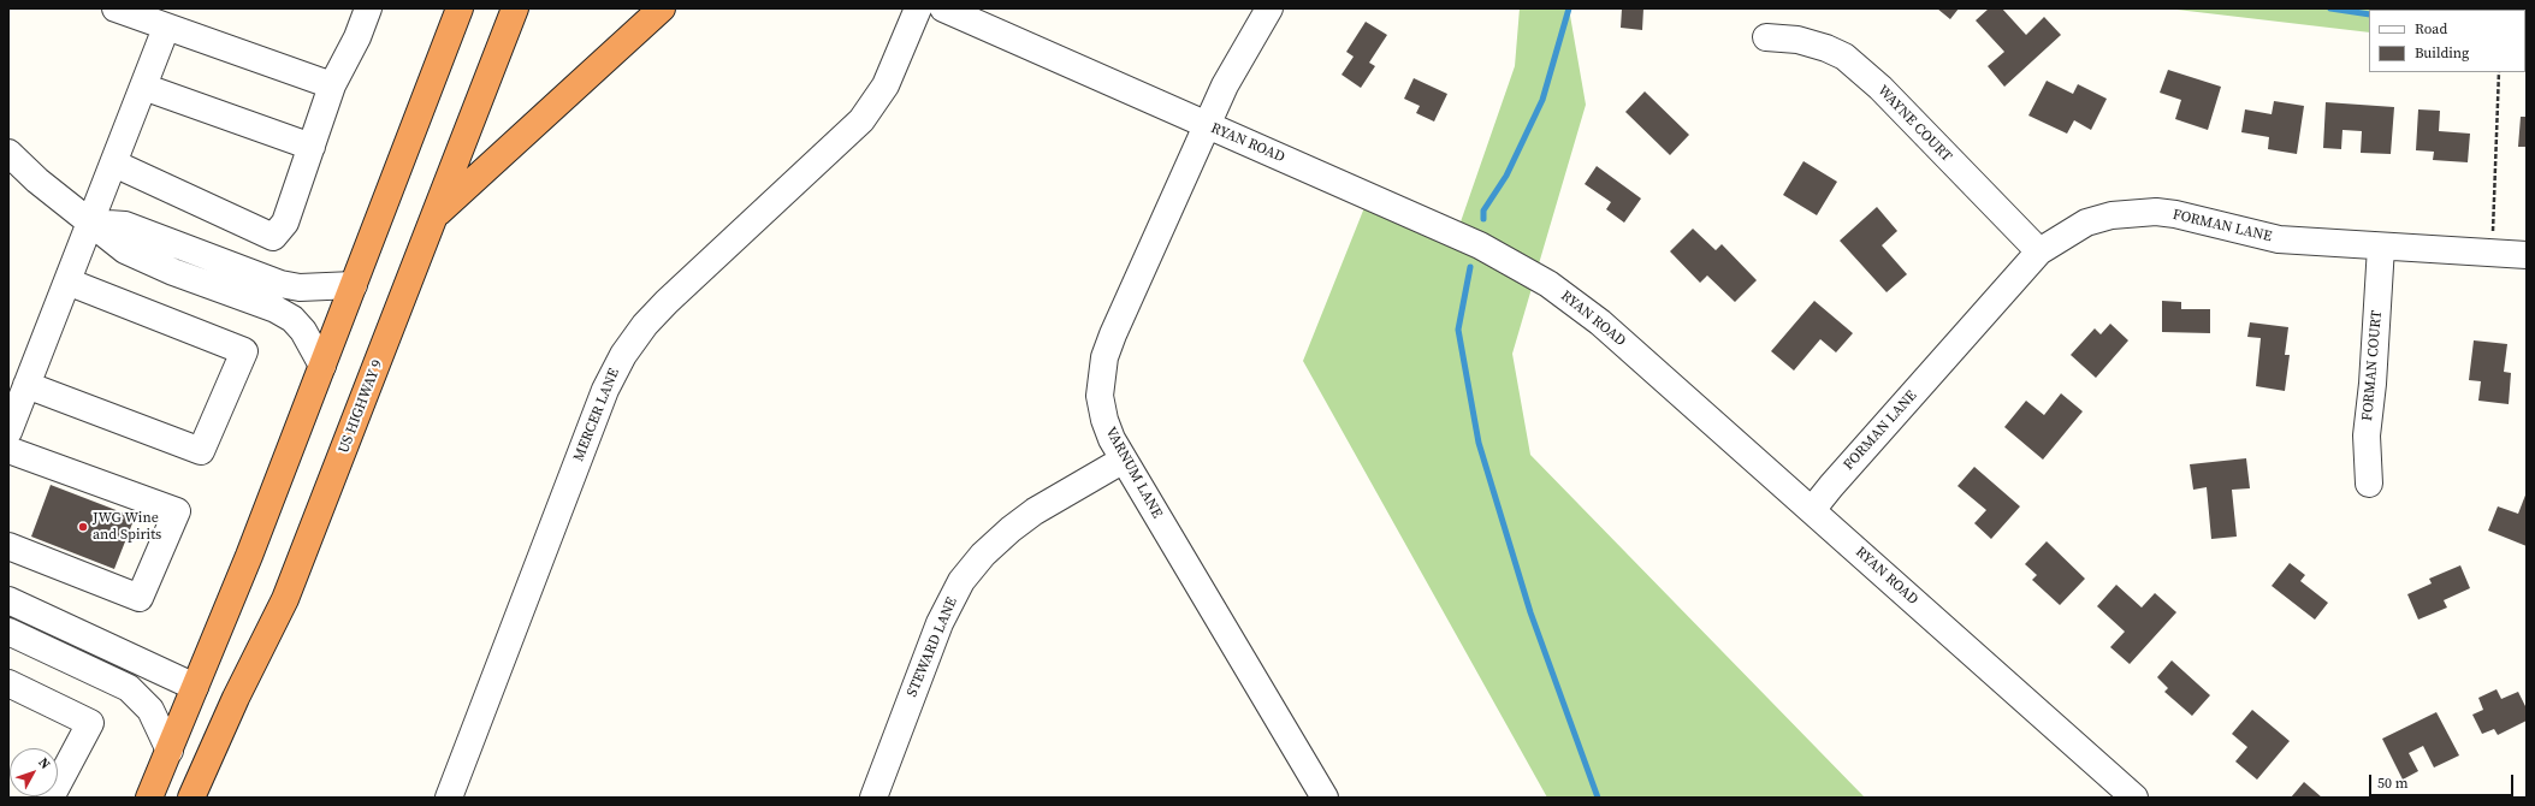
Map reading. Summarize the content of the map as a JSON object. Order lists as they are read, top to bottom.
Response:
{
  "streets": {
    "highway": ["US HIGHWAY 9"],
    "street": [
      "WAYNE COURT",
      "RYAN ROAD",
      "FORMAN LANE",
      "FORMAN COURT",
      "MERCER LANE",
      "VARNUM LANE",
      "STEWARD LANE"
    ]
  },
  "crossings": [
    ["WAYNE COURT", "FORMAN LANE"],
    ["RYAN ROAD", "FORMAN LANE"],
    ["RYAN ROAD", "VARNUM LANE"],
    ["FORMAN LANE", "FORMAN COURT"],
    ["VARNUM LANE", "STEWARD LANE"]
  ],
  "places": ["JWG Wine and Spirits"],
  "legend": ["Road", "Building"],
  "scale_bar": "50 m",
  "north": "top right"
}
